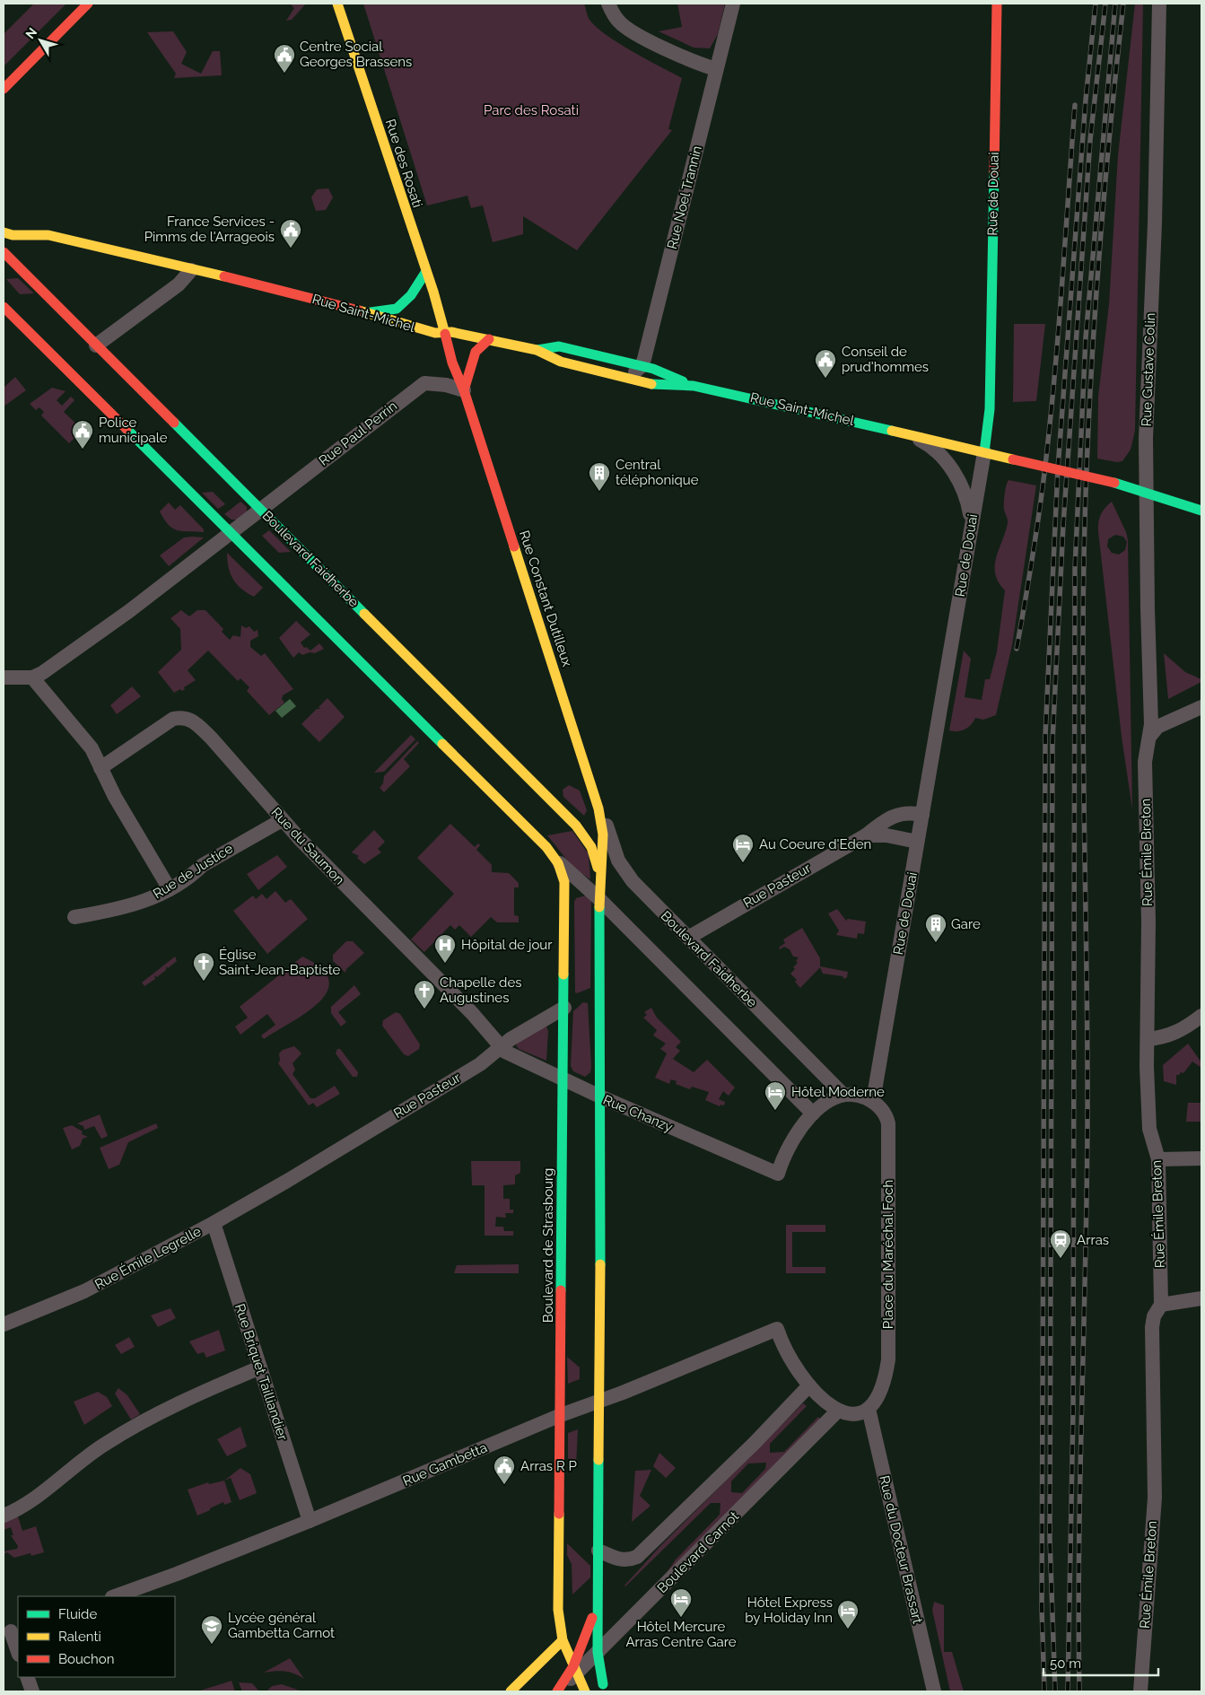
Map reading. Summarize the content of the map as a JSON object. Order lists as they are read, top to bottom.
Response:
{
  "streets": {
    "main road": [
      "Rue des Rosati",
      "Rue de Douai",
      "Rue Saint-Michel",
      "Boulevard Faidherbe",
      "Rue Constant Dutilleux",
      "Boulevard de Strasbourg"
    ],
    "street": [
      "Rue Noel Trannin",
      "Rue Gustave Colin",
      "Rue Paul Perrin",
      "Rue du Saumon",
      "Rue Émile Breton",
      "Rue de Justice",
      "Rue Pasteur",
      "Rue Chanzy",
      "Place du Maréchal Foch",
      "Rue Émile Legrelle",
      "Rue Briquet Tailliandier",
      "Rue Gambetta",
      "Rue du Docteur Brassart",
      "Boulevard Carnot"
    ]
  },
  "crossings": [
    ["Rue des Rosati", "Rue Saint-Michel"],
    ["Rue des Rosati", "Rue Constant Dutilleux"],
    ["Rue de Douai", "Rue Saint-Michel"],
    ["Rue de Douai", "Rue Pasteur"],
    ["Rue de Douai", "Place du Maréchal Foch"],
    ["Rue Noel Trannin", "Rue Saint-Michel"],
    ["Rue Saint-Michel", "Rue Gustave Colin"],
    ["Rue Saint-Michel", "Rue Constant Dutilleux"],
    ["Rue Gustave Colin", "Rue Émile Breton"],
    ["Rue Paul Perrin", "Boulevard Faidherbe"],
    ["Rue Paul Perrin", "Rue Constant Dutilleux"],
    ["Boulevard Faidherbe", "Rue Constant Dutilleux"],
    ["Boulevard Faidherbe", "Rue Pasteur"],
    ["Rue du Saumon", "Rue de Justice"],
    ["Rue du Saumon", "Rue Pasteur"],
    ["Rue du Saumon", "Rue Chanzy"],
    ["Rue Pasteur", "Rue Chanzy"],
    ["Rue Pasteur", "Boulevard de Strasbourg"],
    ["Rue Pasteur", "Rue Émile Legrelle"],
    ["Rue Chanzy", "Boulevard de Strasbourg"],
    ["Boulevard de Strasbourg", "Rue Gambetta"],
    ["Boulevard de Strasbourg", "Boulevard Carnot"],
    ["Place du Maréchal Foch", "Rue du Docteur Brassart"],
    ["Rue Émile Legrelle", "Rue Briquet Tailliandier"],
    ["Rue Briquet Tailliandier", "Rue Gambetta"]
  ],
  "parks": ["Parc des Rosati"],
  "places": {
    "public building": [
      "Centre Social Georges Brassens",
      "France Services - Pimms de l'Arrageois",
      "Conseil de prud'hommes",
      "Police municipale",
      "Arras R P"
    ],
    "building": ["Central téléphonique", "Gare"],
    "hotel": [
      "Au Coeure d'Eden",
      "Hôtel Moderne",
      "Hôtel Mercure Arras Centre Gare",
      "Hôtel Express by Holiday Inn"
    ],
    "hospital": ["Hôpital de jour"],
    "church": ["Église Saint-Jean-Baptiste", "Chapelle des Augustines"],
    "station": ["Arras"],
    "school or university": ["Lycée général Gambetta Carnot"]
  },
  "legend": ["Fluide", "Ralenti", "Bouchon"],
  "scale_bar": "50 m",
  "north": "top left"
}
